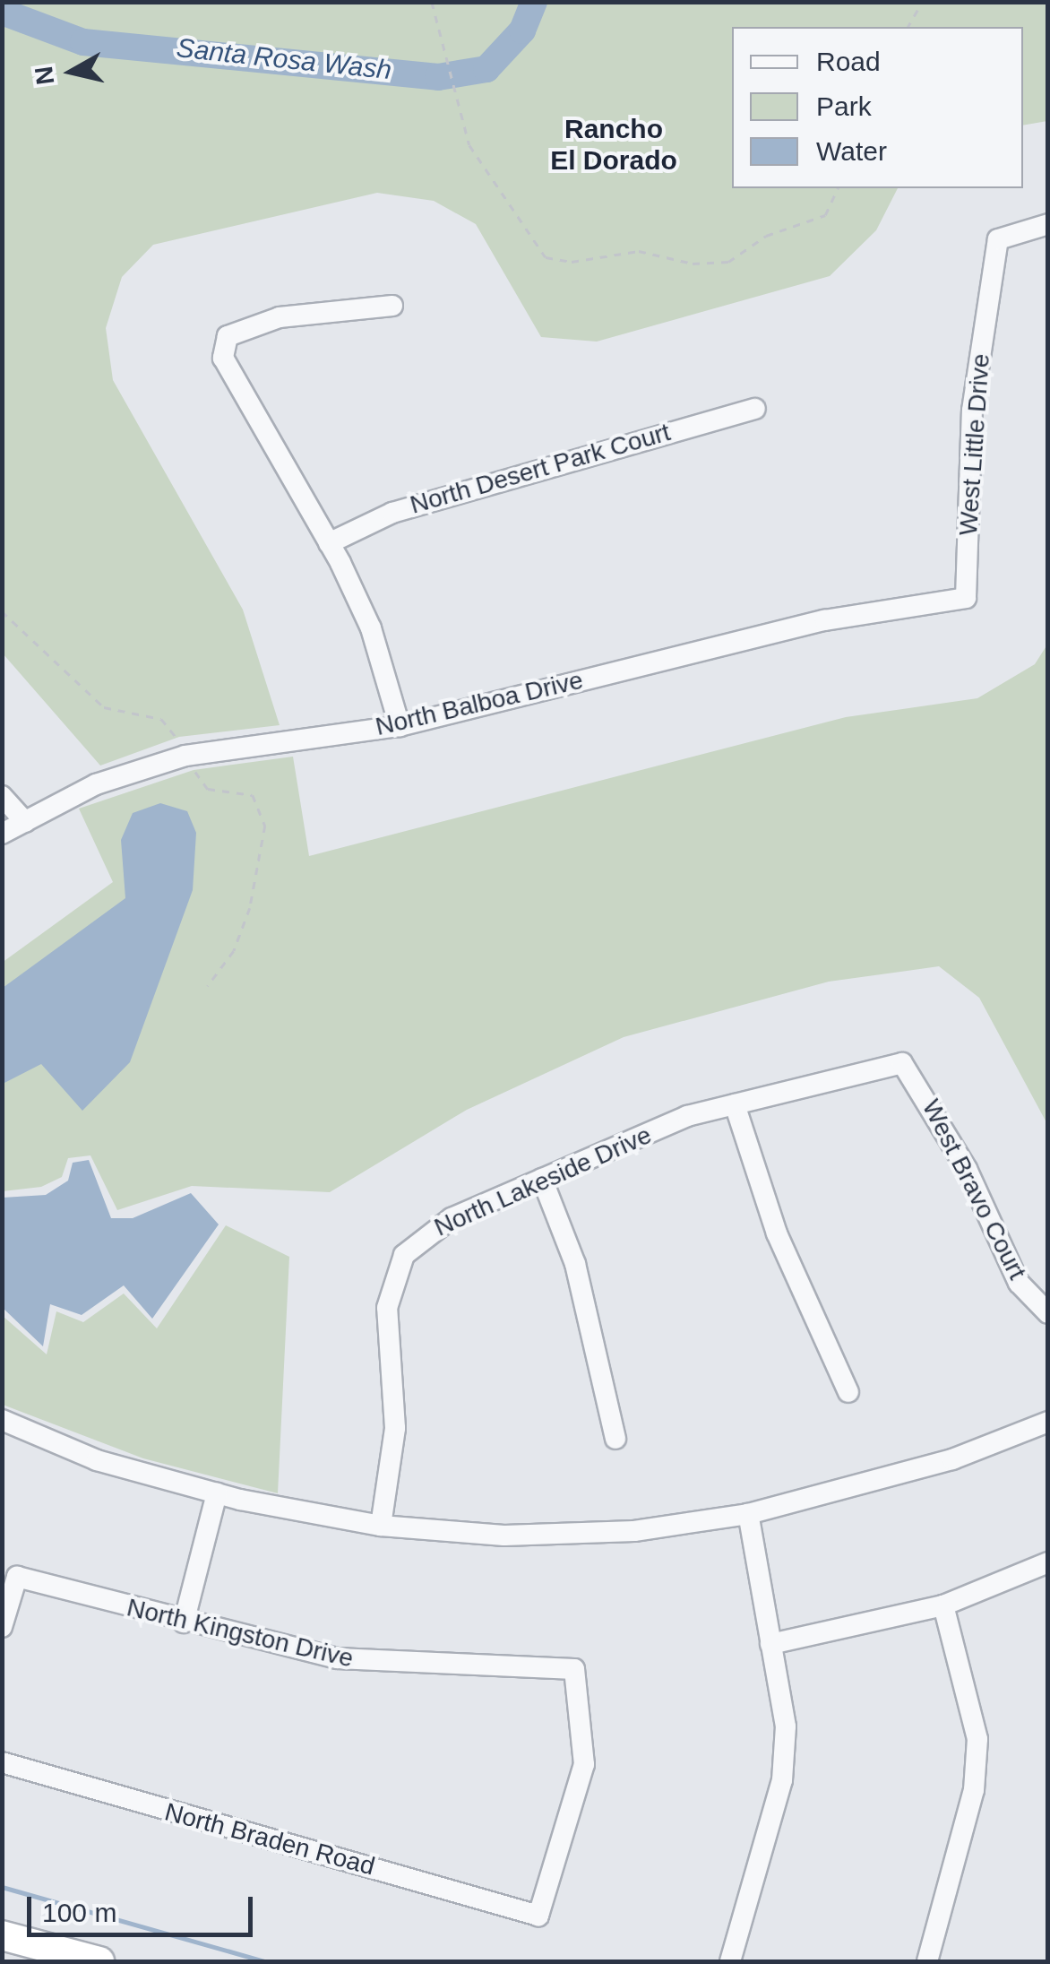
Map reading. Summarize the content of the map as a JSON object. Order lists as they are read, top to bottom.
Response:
{
  "streets": {
    "street": [
      "West Little Drive",
      "North Desert Park Court",
      "North Balboa Drive",
      "North Lakeside Drive",
      "West Bravo Court",
      "North Kingston Drive",
      "North Braden Road"
    ]
  },
  "crossings": [
    ["West Little Drive", "North Balboa Drive"],
    ["North Lakeside Drive", "West Bravo Court"],
    ["North Kingston Drive", "North Braden Road"]
  ],
  "districts": ["Rancho El Dorado"],
  "water": ["Santa Rosa Wash"],
  "legend": ["Road", "Park", "Water"],
  "scale_bar": "100 m",
  "north": "left"
}
